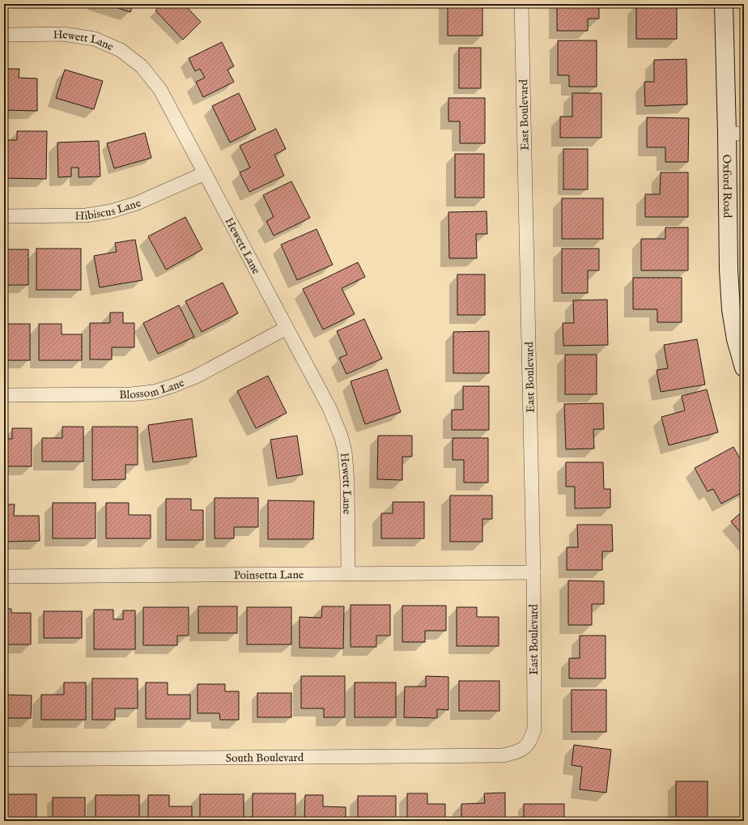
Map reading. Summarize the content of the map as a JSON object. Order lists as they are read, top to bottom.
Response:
{
  "streets": {
    "street": [
      "Hewett Lane",
      "East Boulevard",
      "Oxford Road",
      "Hibiscus Lane",
      "Blossom Lane",
      "Poinsetta Lane",
      "South Boulevard"
    ]
  },
  "crossings": [
    ["Hewett Lane", "Hibiscus Lane"],
    ["Hewett Lane", "Blossom Lane"],
    ["Hewett Lane", "Poinsetta Lane"],
    ["East Boulevard", "Poinsetta Lane"],
    ["East Boulevard", "South Boulevard"]
  ]
}
